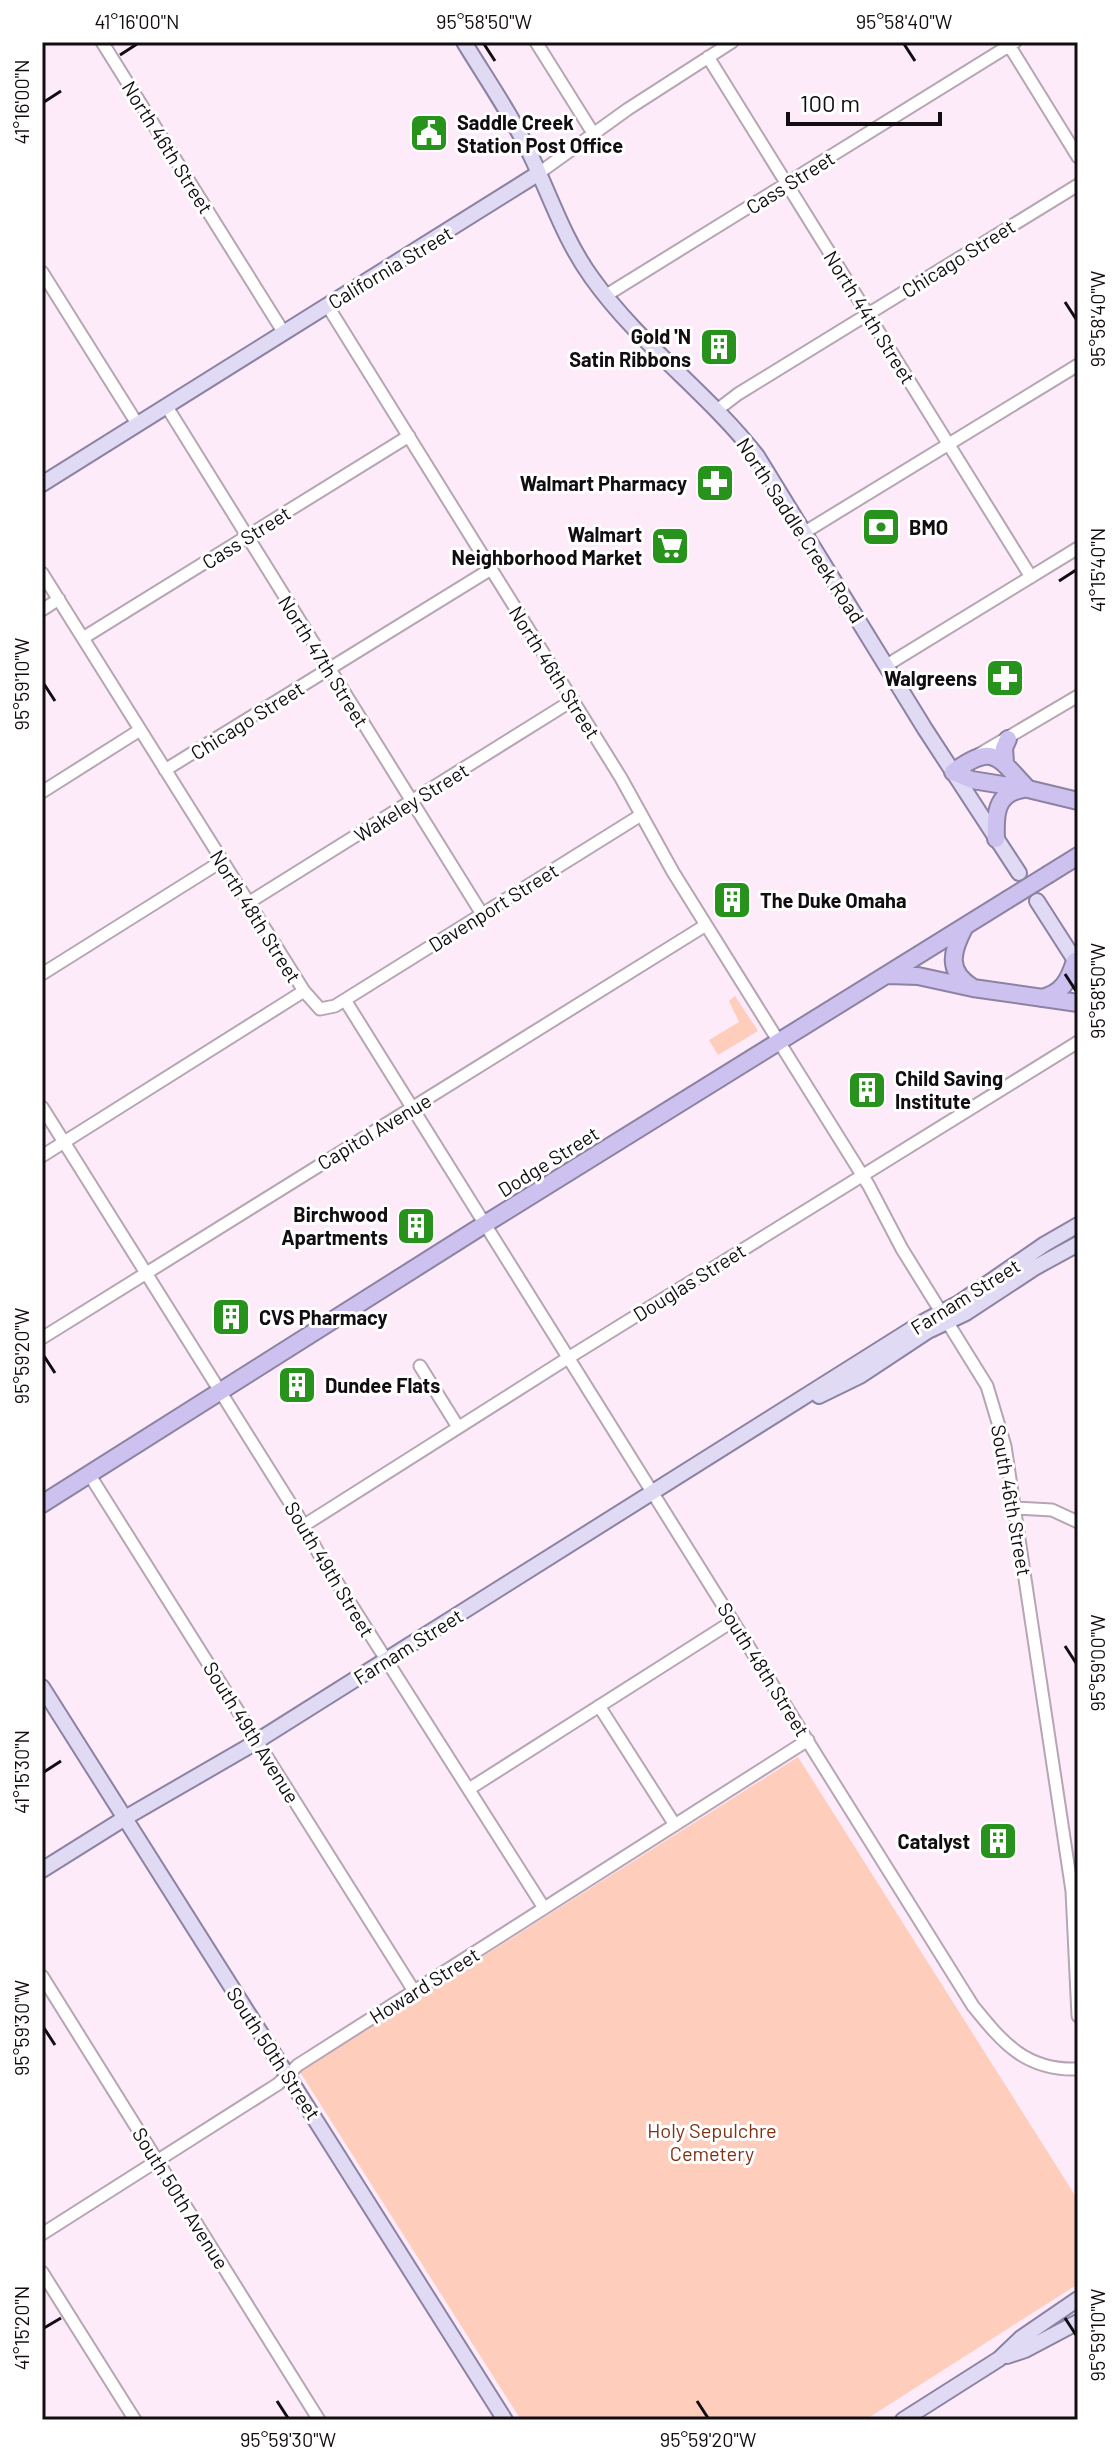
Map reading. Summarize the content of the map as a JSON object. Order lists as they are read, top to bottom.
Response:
{
  "streets": {
    "highway": ["Dodge Street"],
    "main road": [
      "California Street",
      "North Saddle Creek Road",
      "Farnam Street",
      "South 50th Street"
    ],
    "street": [
      "North 46th Street",
      "Cass Street",
      "Chicago Street",
      "North 44th Street",
      "North 47th Street",
      "Wakeley Street",
      "Davenport Street",
      "North 48th Street",
      "Capitol Avenue",
      "Douglas Street",
      "South 46th Street",
      "South 49th Street",
      "South 48th Street",
      "South 49th Avenue",
      "Howard Street",
      "South 50th Avenue"
    ]
  },
  "crossings": [
    ["North 46th Street", "Cass Street"],
    ["North 46th Street", "Chicago Street"],
    ["North 46th Street", "California Street"],
    ["North 46th Street", "Wakeley Street"],
    ["North 46th Street", "Davenport Street"],
    ["North 46th Street", "Capitol Avenue"],
    ["North 46th Street", "Dodge Street"],
    ["North 46th Street", "South 46th Street"],
    ["Cass Street", "North 44th Street"],
    ["Cass Street", "North Saddle Creek Road"],
    ["Cass Street", "North 47th Street"],
    ["Cass Street", "North 48th Street"],
    ["Chicago Street", "North 44th Street"],
    ["Chicago Street", "North Saddle Creek Road"],
    ["Chicago Street", "North 47th Street"],
    ["Chicago Street", "North 48th Street"],
    ["California Street", "North 44th Street"],
    ["California Street", "North Saddle Creek Road"],
    ["California Street", "North 47th Street"],
    ["North 47th Street", "Wakeley Street"],
    ["North 47th Street", "Davenport Street"],
    ["Wakeley Street", "North 48th Street"],
    ["Davenport Street", "North 48th Street"],
    ["Capitol Avenue", "South 49th Street"],
    ["Dodge Street", "South 46th Street"],
    ["Dodge Street", "South 49th Street"],
    ["Dodge Street", "South 48th Street"],
    ["Dodge Street", "South 49th Avenue"],
    ["Douglas Street", "South 46th Street"],
    ["Douglas Street", "South 49th Street"],
    ["Douglas Street", "South 48th Street"],
    ["Farnam Street", "South 46th Street"],
    ["Farnam Street", "South 49th Street"],
    ["Farnam Street", "South 48th Street"],
    ["Farnam Street", "South 49th Avenue"],
    ["Farnam Street", "South 50th Street"],
    ["South 49th Street", "Howard Street"],
    ["South 48th Street", "Howard Street"],
    ["South 49th Avenue", "Howard Street"],
    ["Howard Street", "South 50th Street"],
    ["Howard Street", "South 50th Avenue"]
  ],
  "parks": ["Holy Sepulchre Cemetery"],
  "places": {
    "public building": ["Saddle Creek Station Post Office"],
    "building": [
      "Gold 'N Satin Ribbons",
      "The Duke Omaha",
      "Child Saving Institute",
      "Birchwood Apartments",
      "CVS Pharmacy",
      "Dundee Flats",
      "Catalyst"
    ],
    "pharmacy": ["Walmart Pharmacy", "Walgreens"],
    "bank": ["BMO"],
    "supermarket": ["Walmart Neighborhood Market"]
  },
  "scale_bar": "100 m",
  "coordinates": [
    "41°16'00\"N",
    "95°58'50\"W",
    "95°58'40\"W",
    "41°15'40\"N",
    "95°59'10\"W",
    "95°59'20\"W",
    "95°59'00\"W",
    "41°15'30\"N",
    "95°59'30\"W",
    "41°15'20\"N"
  ]
}
